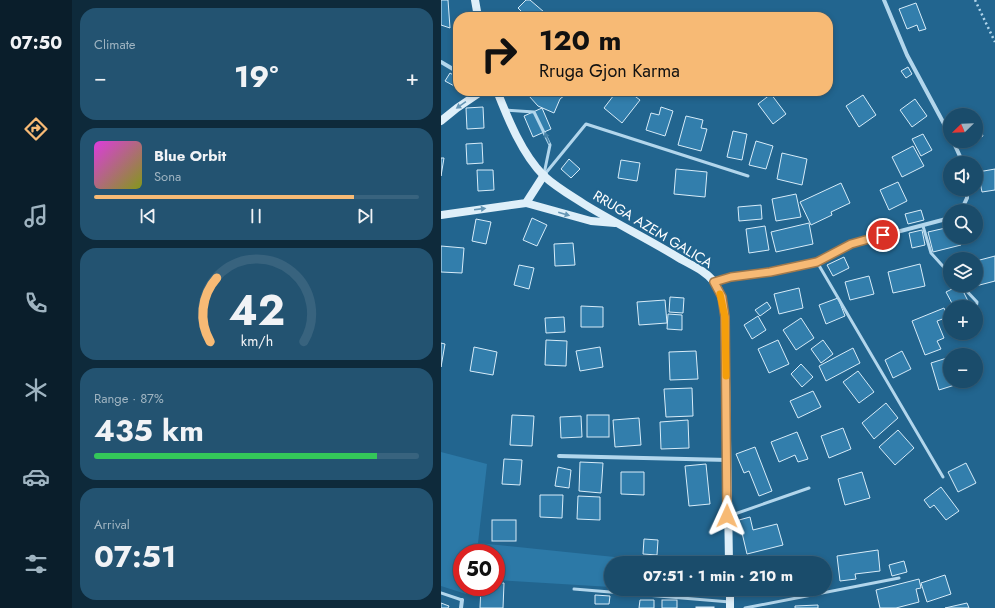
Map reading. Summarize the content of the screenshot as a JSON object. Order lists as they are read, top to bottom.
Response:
{
  "streets": {
    "main road": ["RRUGA AZEM GALICA"]
  },
  "north": "bottom left",
  "page": {
    "tabs": "07:50",
    "tile": [
      "Climate",
      ["Range · 87%", "435 km"],
      ["Arrival", "07:51"]
    ],
    "turn": ["120 m", "Rruga Gjon Karma"],
    "heat": ["−", "19°", "+"],
    "map_buttons": ["+", "−"],
    "song": ["Blue Orbit", "Sona"],
    "limit": "50",
    "trip": "07:51 · 1 min · 210 m",
    "gauge": ["42", "km/h"]
  }
}
